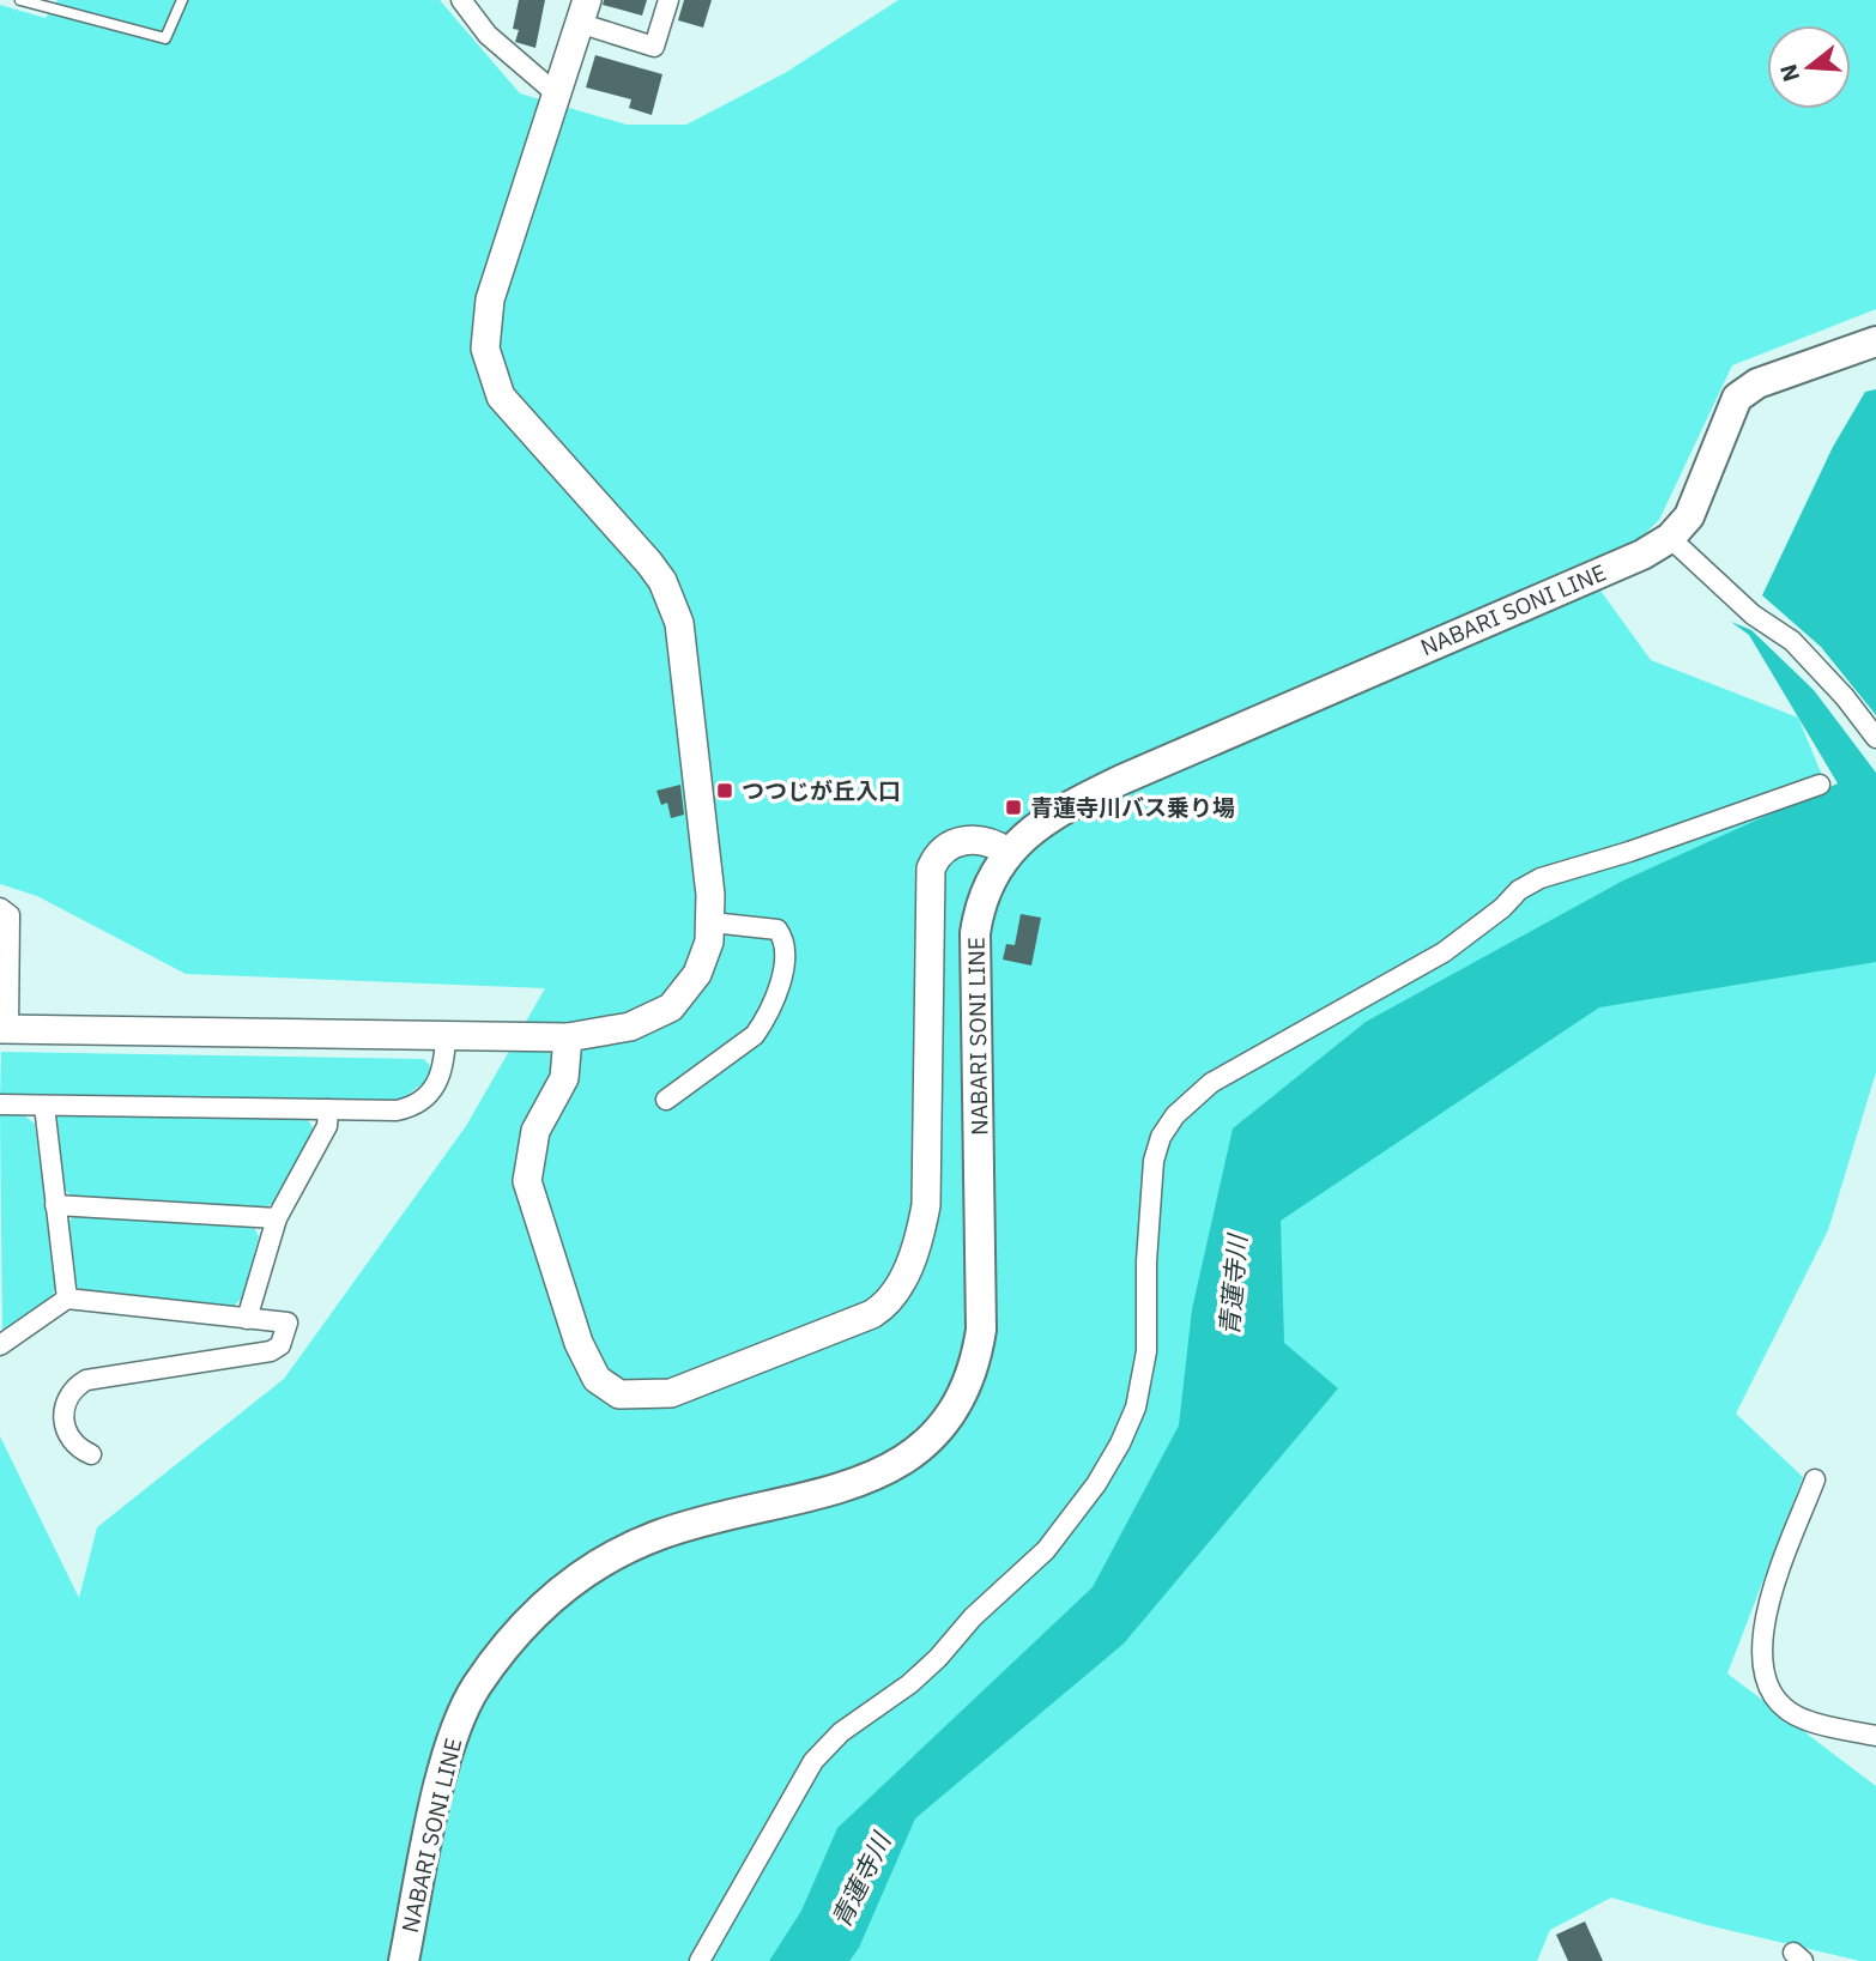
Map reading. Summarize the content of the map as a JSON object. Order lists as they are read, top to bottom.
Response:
{
  "streets": {
    "main road": ["NABARI SONI LINE"]
  },
  "water": ["青蓮寺川"],
  "places": {
    "transit": ["つつじが丘入口", "青蓮寺川バス乗り場"]
  },
  "north": "left"
}
